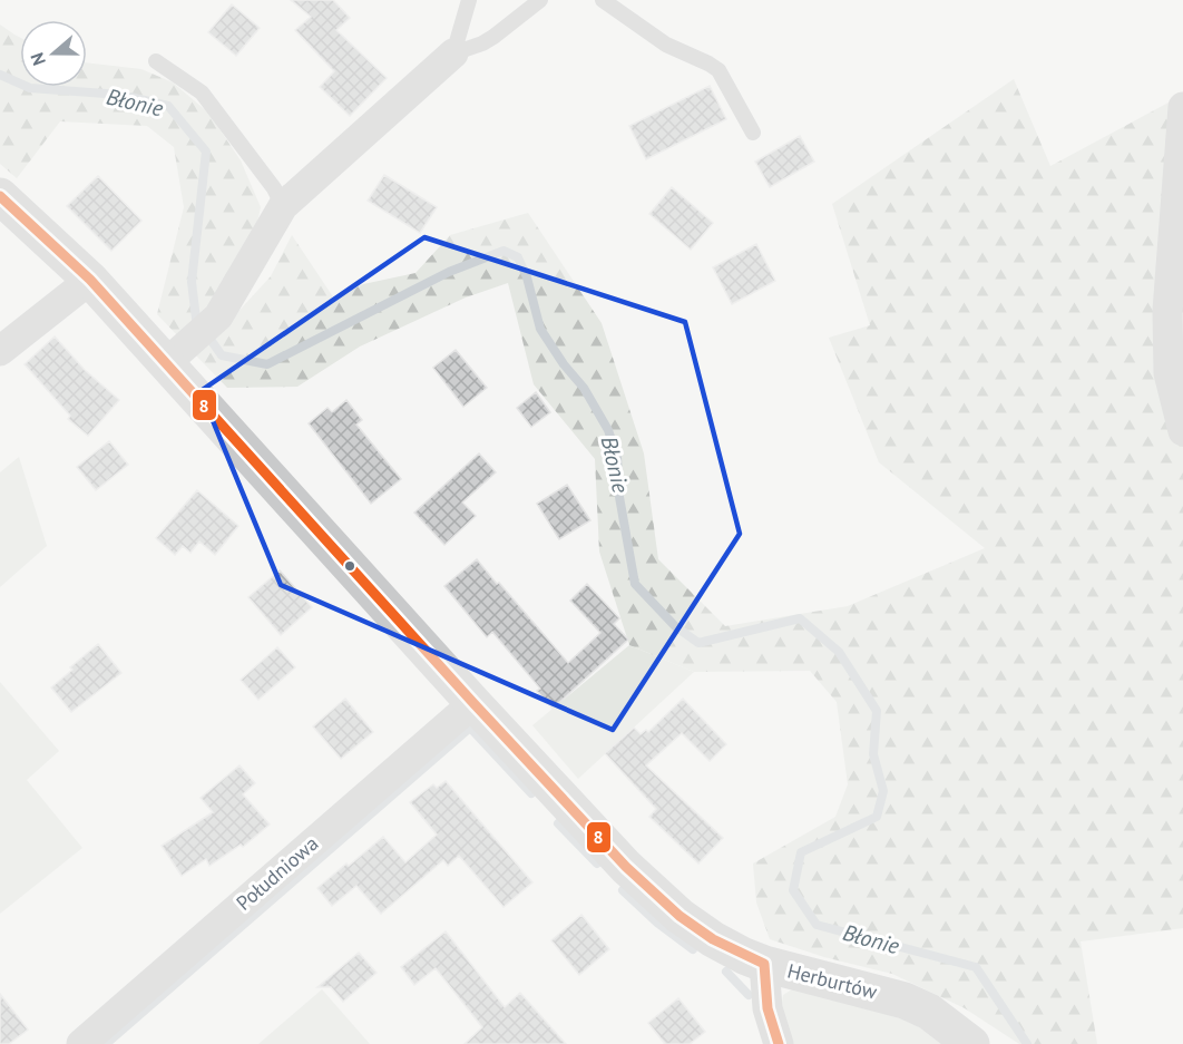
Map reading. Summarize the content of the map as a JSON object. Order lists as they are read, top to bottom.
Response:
{
  "streets": {
    "street": ["Południowa", "Herburtów"]
  },
  "crossings": [
    ["Południowa", "Herburtów"]
  ],
  "water": ["Błonie"],
  "lines": ["transit line 8"],
  "north": "left"
}
